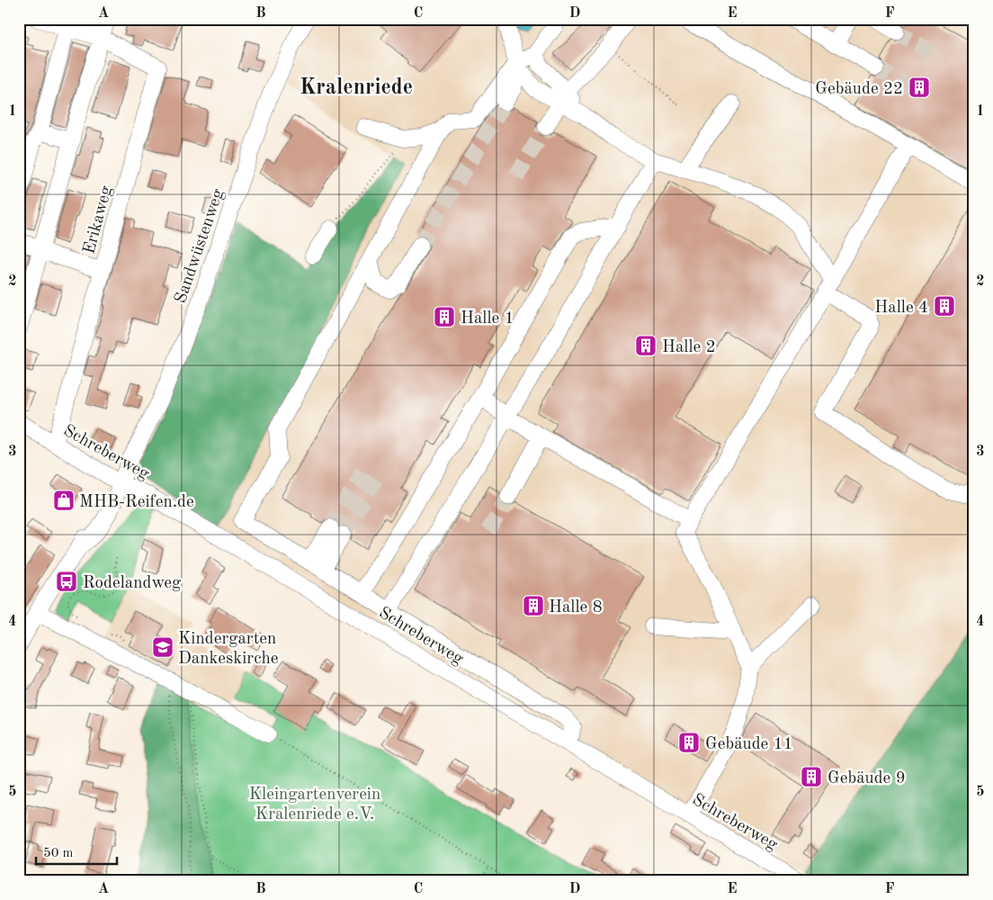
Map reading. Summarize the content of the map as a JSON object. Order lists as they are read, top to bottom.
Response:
{
  "streets": {
    "street": ["Erikaweg", "Sandwüstenweg", "Schreberweg"]
  },
  "crossings": [
    ["Erikaweg", "Schreberweg"],
    ["Sandwüstenweg", "Schreberweg"]
  ],
  "districts": ["Kralenriede"],
  "parks": ["Kleingartenverein Kralenriede e.V."],
  "places": {
    "building": [
      "Gebäude 22",
      "Halle 4",
      "Halle 1",
      "Halle 2",
      "Halle 8",
      "Gebäude 11",
      "Gebäude 9"
    ],
    "shop": ["MHB-Reifen.de"],
    "bus stop": ["Rodelandweg"],
    "school or university": ["Kindergarten Dankeskirche"]
  },
  "scale_bar": "50 m",
  "grid": {
    "columns": [
      "A",
      "B",
      "C",
      "D",
      "E",
      "F"
    ],
    "rows": [
      "1",
      "2",
      "3",
      "4",
      "5"
    ]
  }
}
